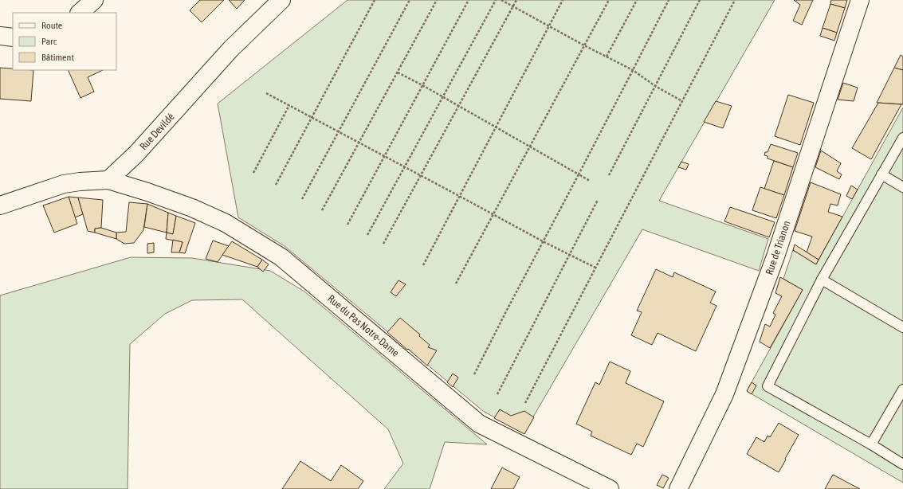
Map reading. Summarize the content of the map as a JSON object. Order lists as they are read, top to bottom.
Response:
{
  "streets": {
    "street": ["Rue Devildé", "Rue de Trianon", "Rue du Pas Notre-Dame"]
  },
  "crossings": [
    ["Rue Devildé", "Rue du Pas Notre-Dame"]
  ],
  "legend": ["Route", "Parc", "Bâtiment"]
}
